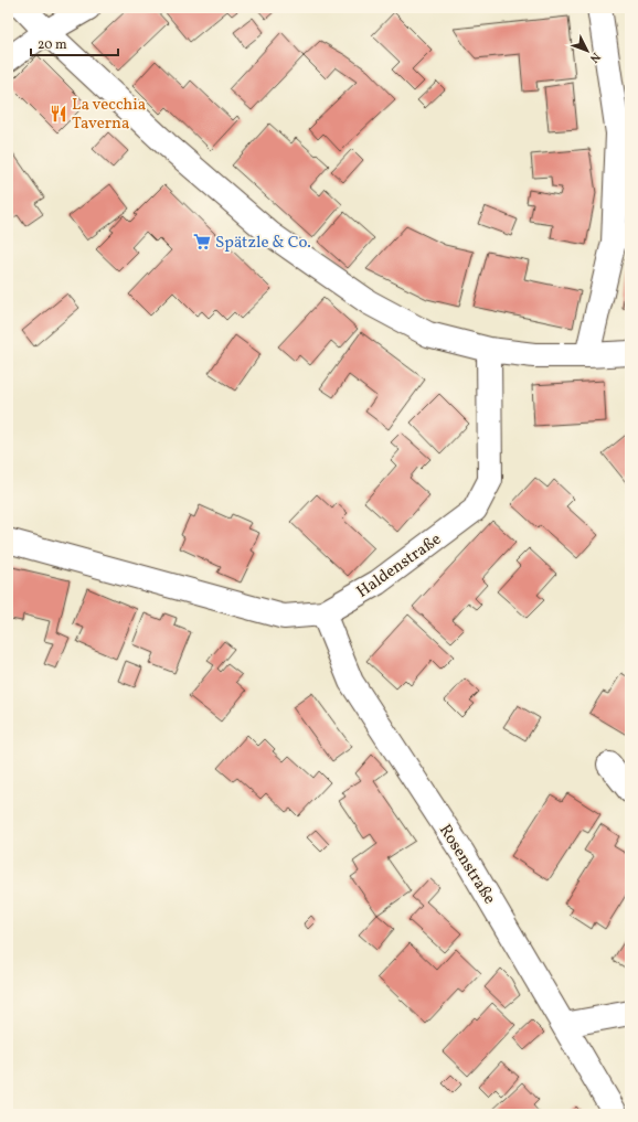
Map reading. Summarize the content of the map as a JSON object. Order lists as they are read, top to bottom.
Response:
{
  "streets": {
    "street": ["Haldenstraße", "Rosenstraße"]
  },
  "crossings": [
    ["Haldenstraße", "Rosenstraße"]
  ],
  "places": {
    "restaurant": ["La vecchia Taverna"],
    "supermarket": ["Spätzle & Co."]
  },
  "scale_bar": "20 m",
  "north": "bottom right"
}
